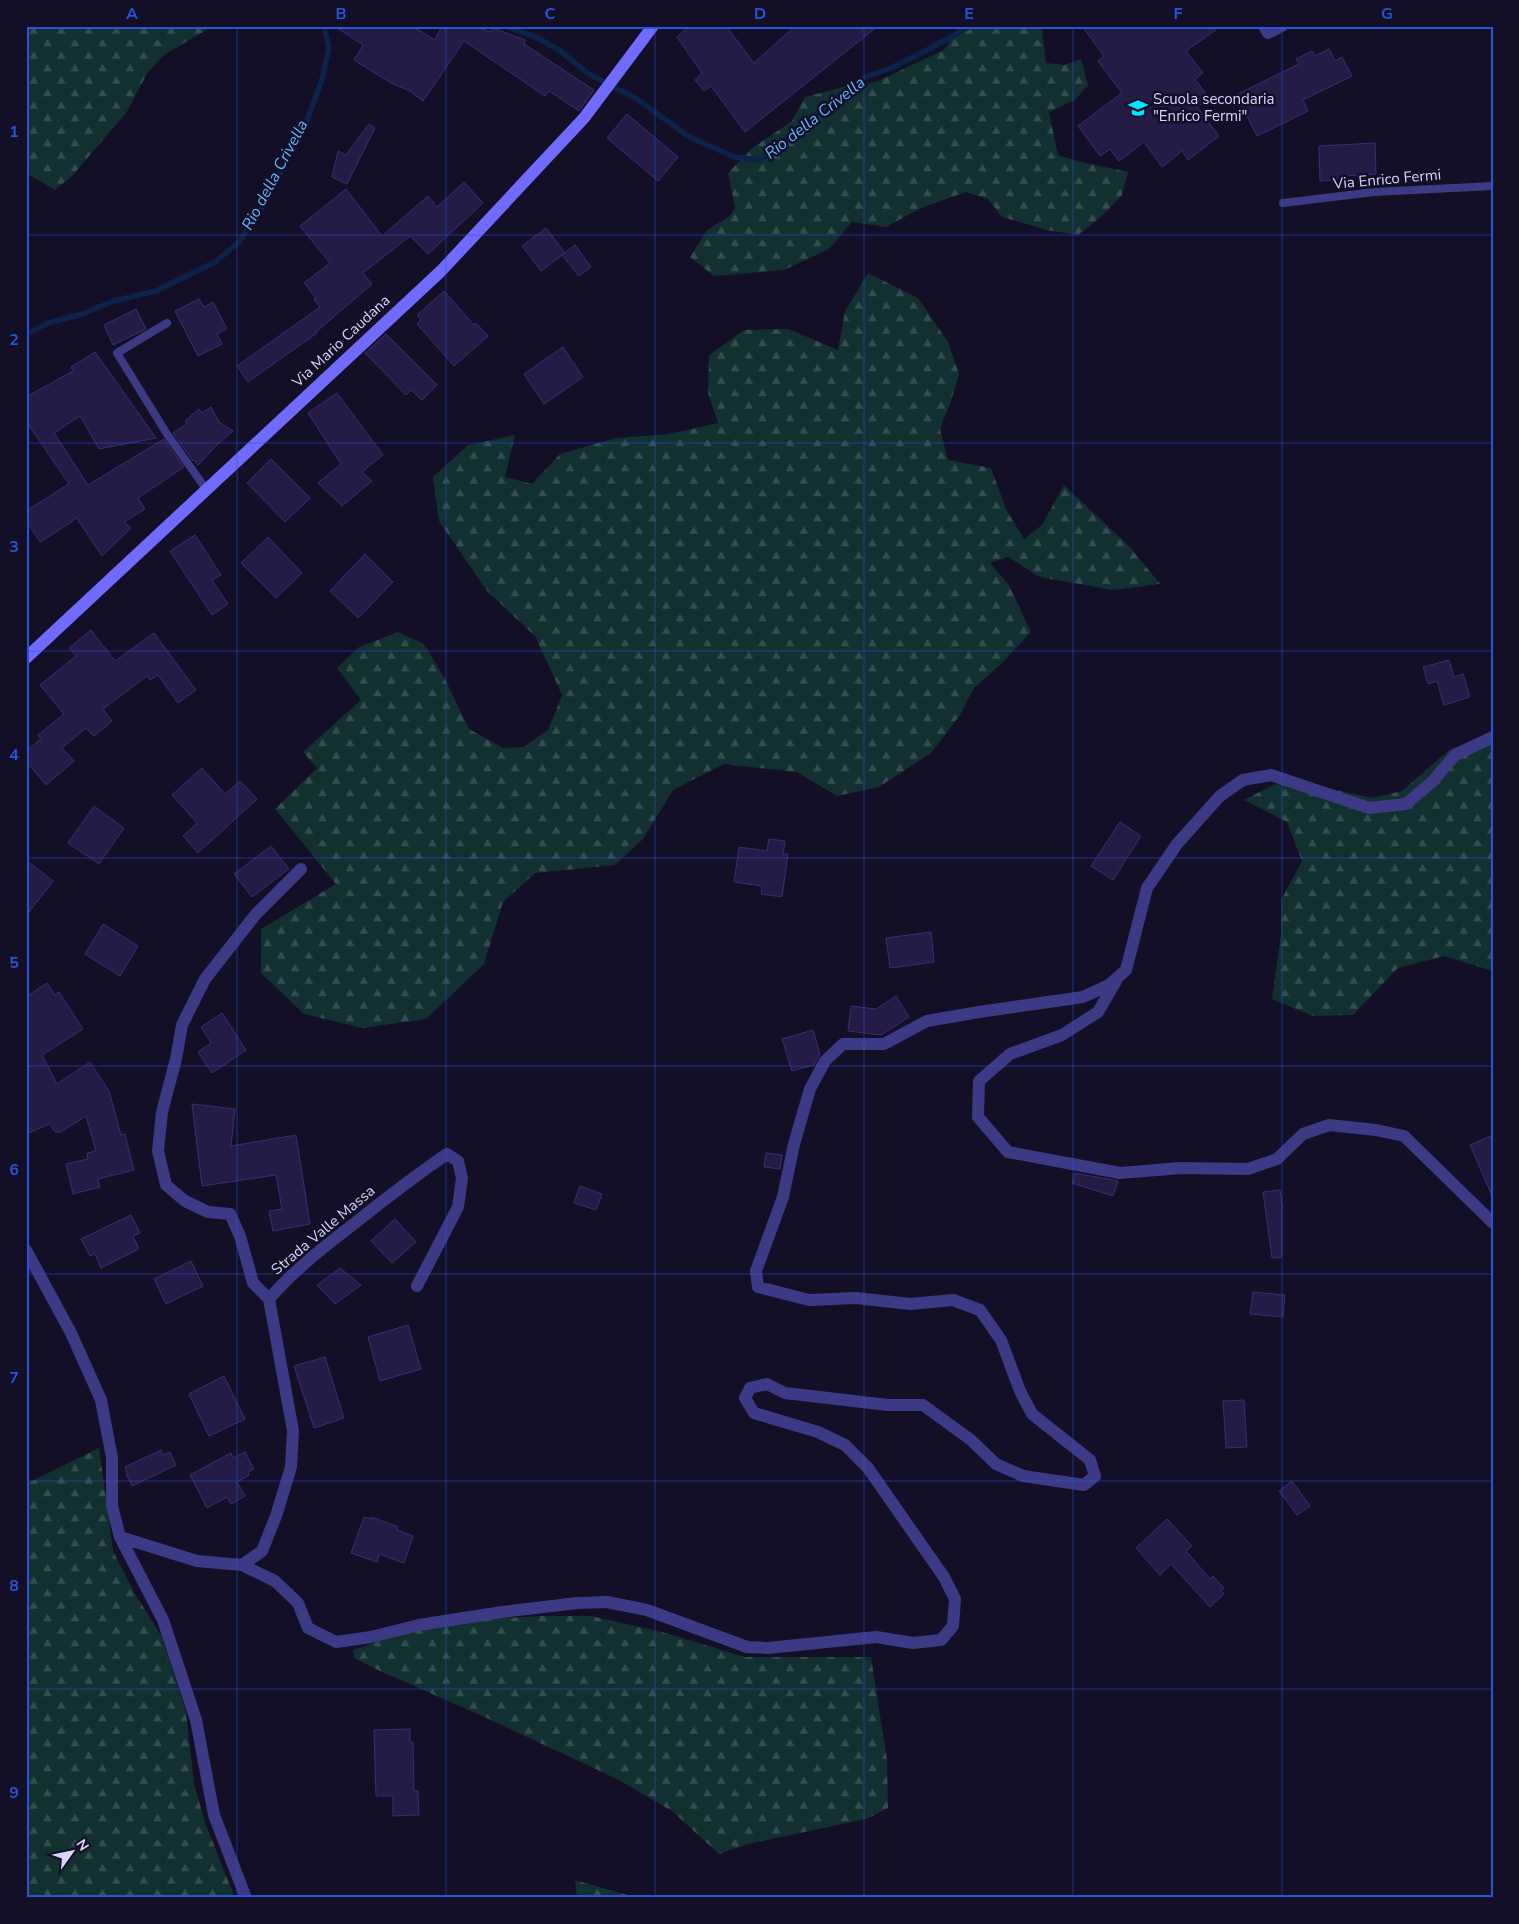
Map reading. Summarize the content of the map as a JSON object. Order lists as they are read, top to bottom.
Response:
{
  "streets": {
    "main road": ["Via Mario Caudana"],
    "street": ["Strada Valle Massa"],
    "lane": ["Via Enrico Fermi"]
  },
  "water": ["Rio della Crivella"],
  "places": {
    "school or university": ["Scuola secondaria \"Enrico Fermi\""]
  },
  "north": "top right",
  "grid": {
    "columns": [
      "A",
      "B",
      "C",
      "D",
      "E",
      "F",
      "G"
    ],
    "rows": [
      "1",
      "2",
      "3",
      "4",
      "5",
      "6",
      "7",
      "8",
      "9"
    ]
  }
}
